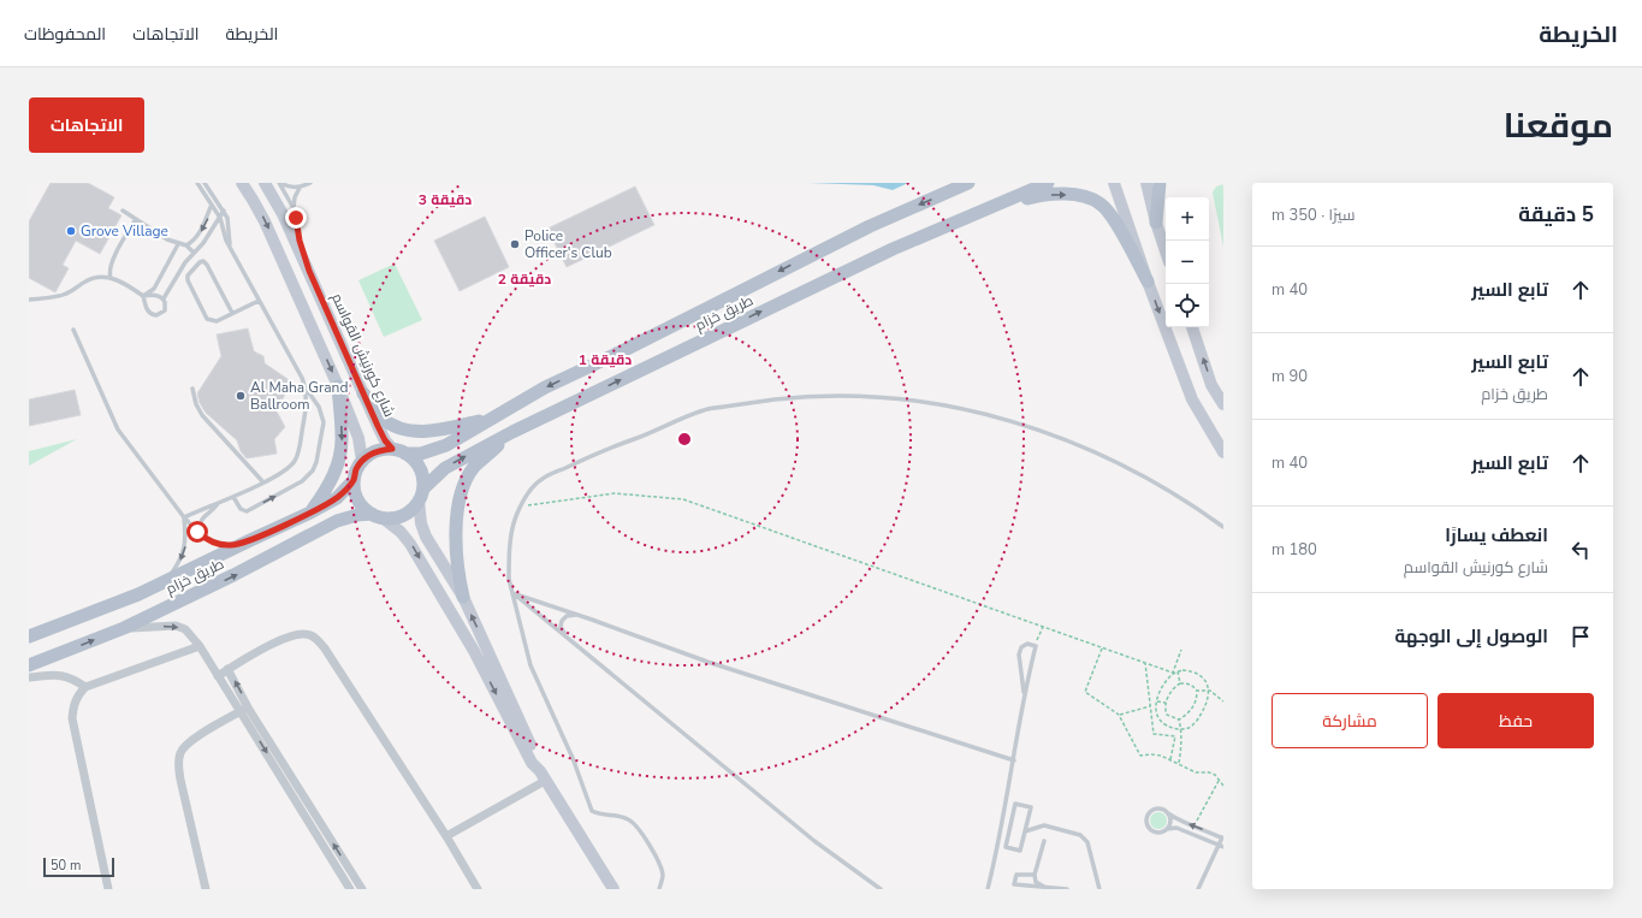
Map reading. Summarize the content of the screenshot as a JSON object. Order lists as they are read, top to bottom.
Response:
{
  "streets": {
    "main road": ["طريق خزام", "شارع كورنيش القواسم"]
  },
  "crossings": [
    ["طريق خزام", "شارع كورنيش القواسم"]
  ],
  "places": ["Grove Village", "Police Officer's Club", "Al Maha Grand Ballroom"],
  "scale_bar": "50 m",
  "page": {
    "header": "الخريطة",
    "nav": ["الخريطة", "الاتجاهات", "المحفوظات"],
    "title": "موقعنا",
    "buttons": [
      "الاتجاهات",
      ["حفظ", "مشاركة"]
    ],
    "heading": ["5 دقيقة", "سيرًا · 350 m"],
    "map_buttons": ["+", "−"],
    "list": [
      ["تابع السير", "40 m"],
      ["تابع السير", "طريق خزام", "90 m"],
      ["تابع السير", "40 m"],
      ["انعطف يسارًا", "شارع كورنيش القواسم", "180 m"],
      "الوصول إلى الوجهة"
    ],
    "scale": "50 m"
  },
  "rings": ["3 دقيقة", "2 دقيقة", "1 دقيقة"]
}
